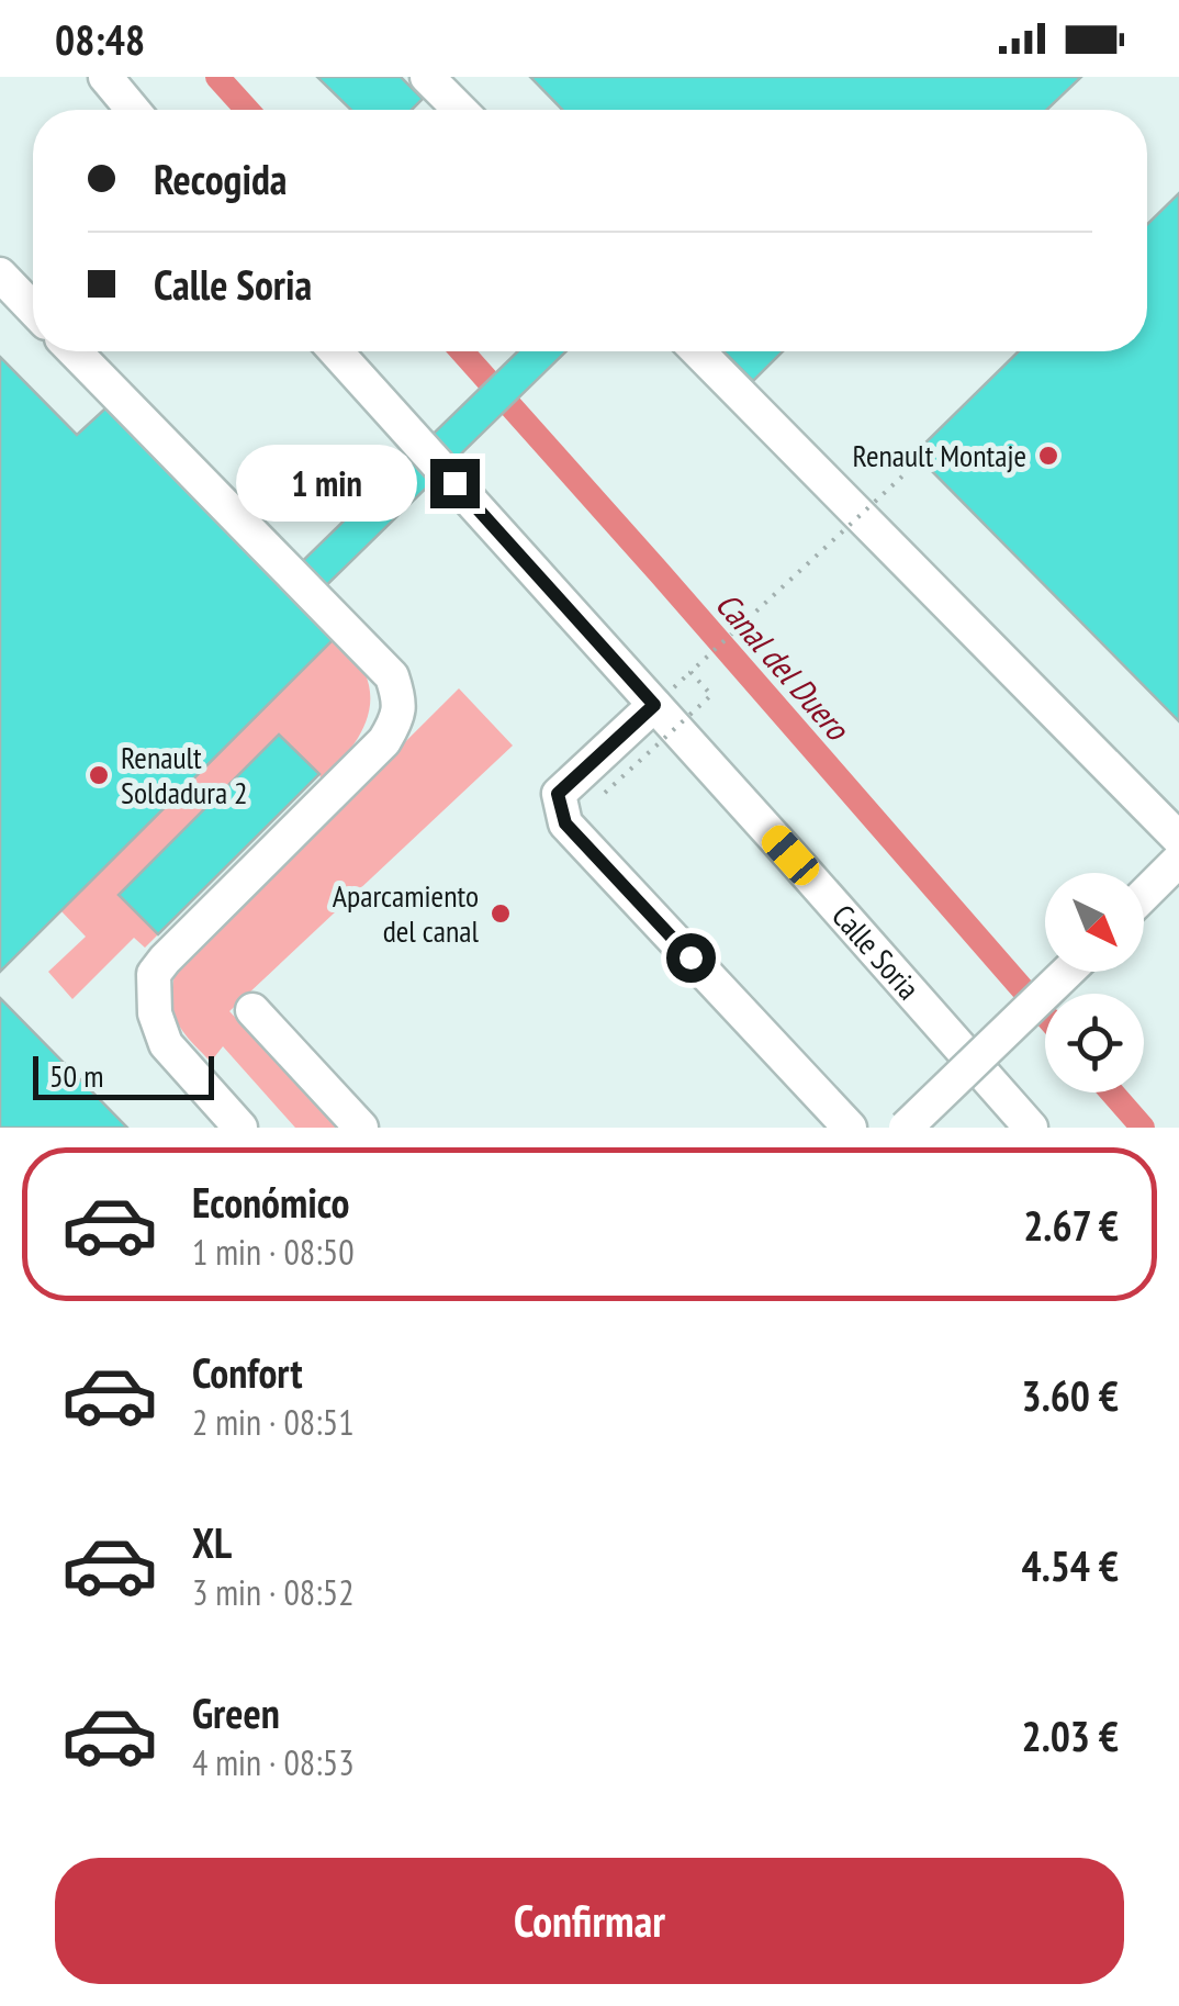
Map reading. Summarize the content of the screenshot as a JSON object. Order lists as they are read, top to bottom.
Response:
{
  "streets": {
    "street": ["Calle Soria"]
  },
  "water": ["Canal del Duero"],
  "places": ["Renault Montaje", "Renault Soldadura 2", "Aparcamiento del canal"],
  "scale_bar": "50 m",
  "north": "bottom right",
  "page": {
    "status": "08:48",
    "banner": ["Recogida", "Calle Soria"],
    "bubble": "1 min",
    "scale": "50 m",
    "list": [
      {
        "name": "Económico",
        "note": "1 min · 08:50",
        "value": "2.67 €"
      },
      {
        "name": "Confort",
        "note": "2 min · 08:51",
        "value": "3.60 €"
      },
      {
        "name": "XL",
        "note": "3 min · 08:52",
        "value": "4.54 €"
      },
      {
        "name": "Green",
        "note": "4 min · 08:53",
        "value": "2.03 €"
      }
    ],
    "buttons": "Confirmar"
  }
}
